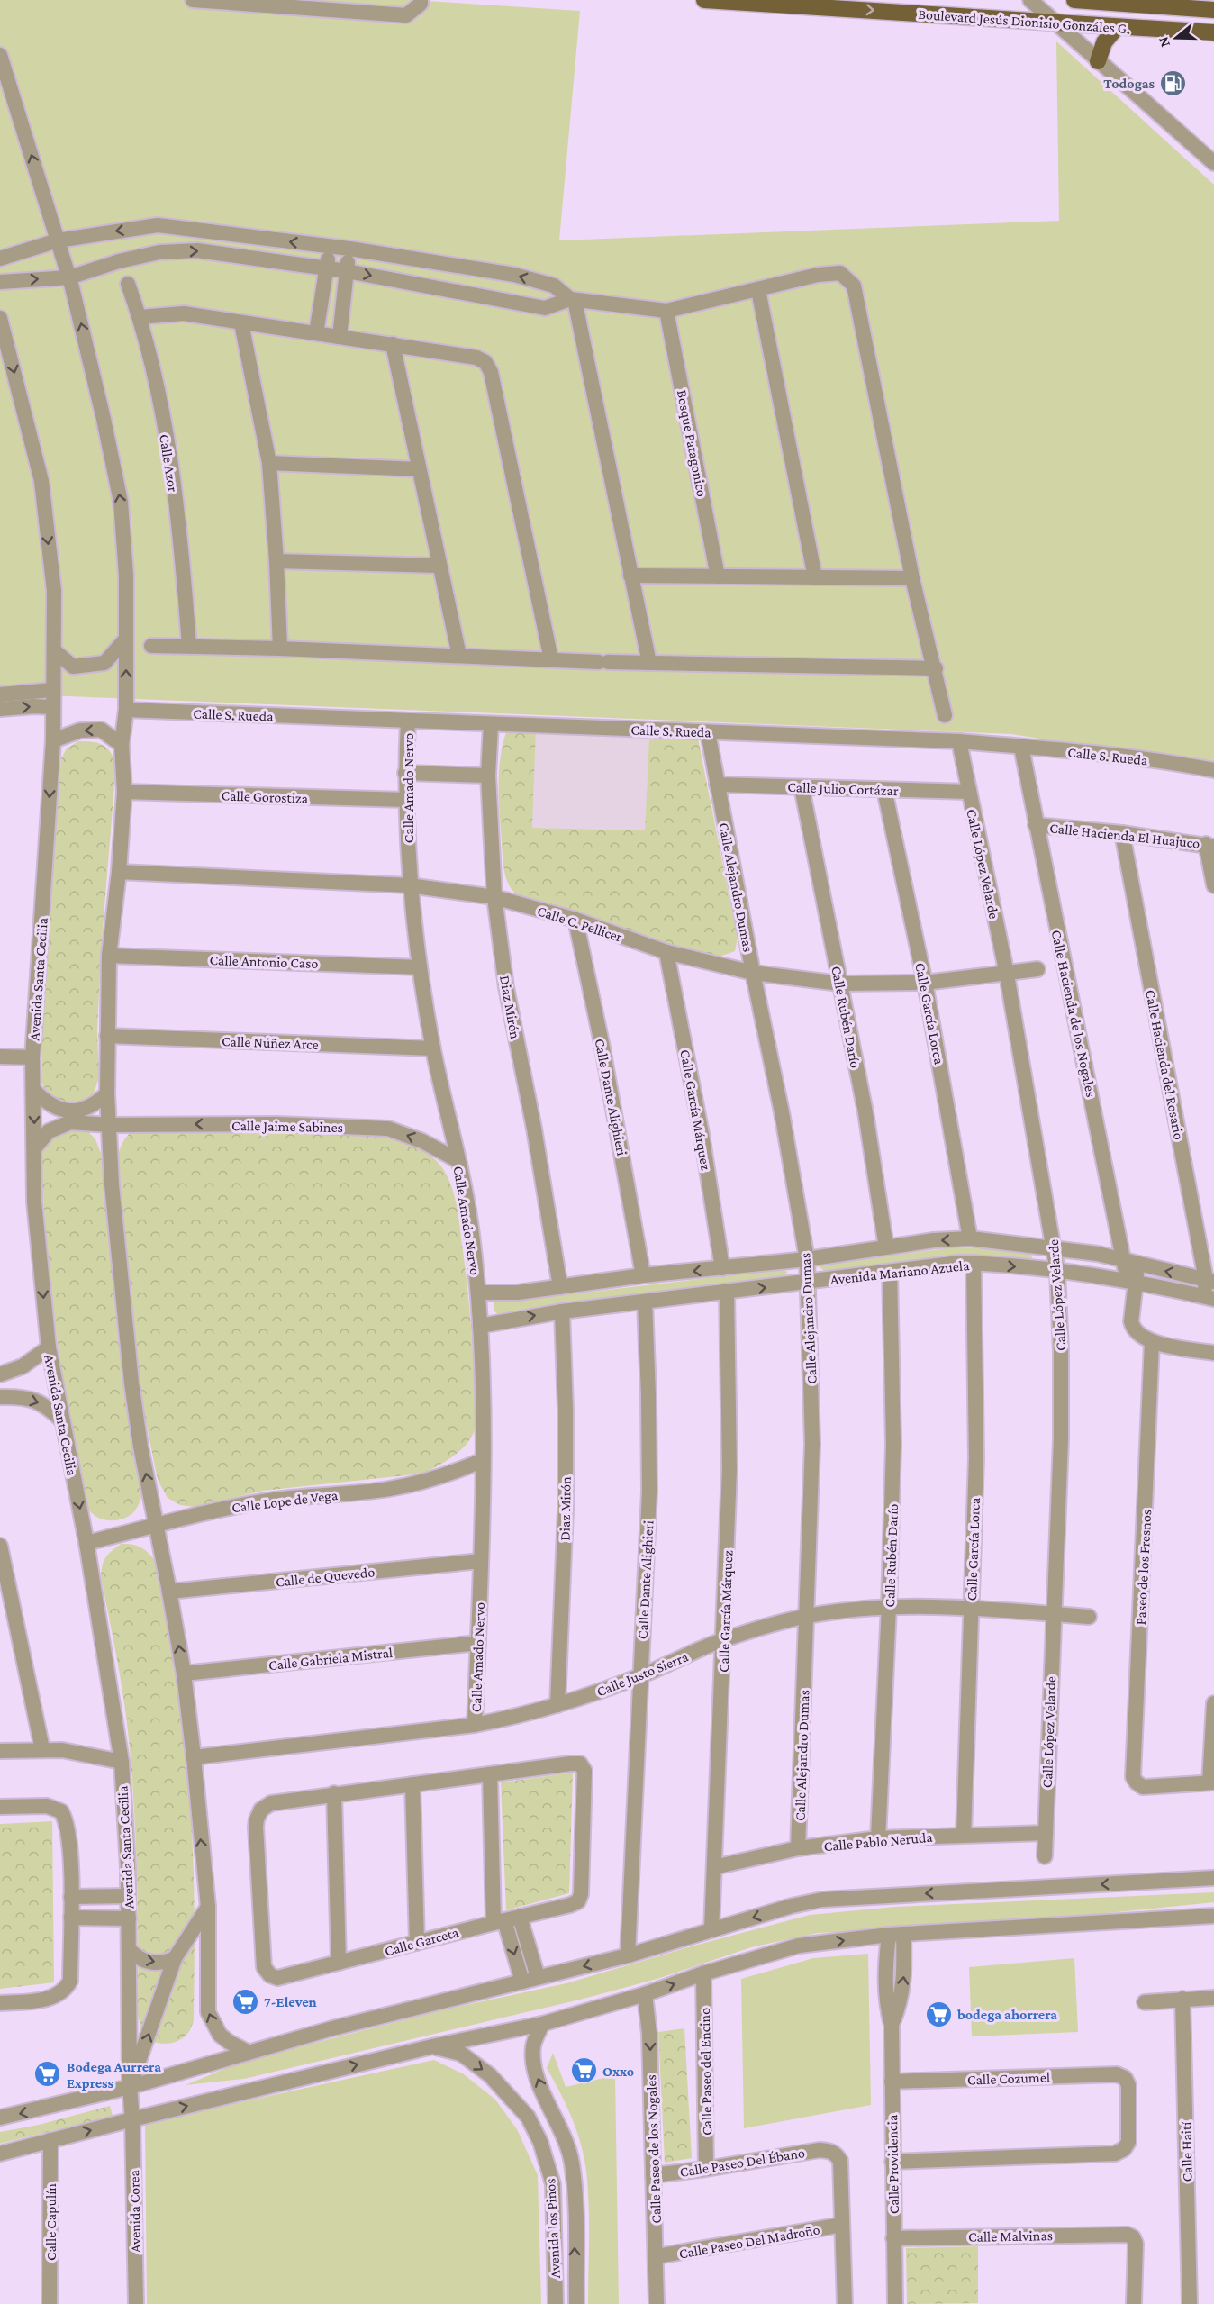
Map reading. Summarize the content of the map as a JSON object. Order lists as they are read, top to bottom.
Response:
{
  "streets": {
    "main road": ["Boulevard Jesús Dionisio Gonzáles G."],
    "street": [
      "Bosque Patagonico",
      "Calle Azor",
      "Calle S. Rueda",
      "Calle Amado Nervo",
      "Calle Julio Cortázar",
      "Calle Gorostiza",
      "Calle Hacienda El Huajuco",
      "Calle López Velarde",
      "Calle Alejandro Dumas",
      "Calle C. Pellicer",
      "Calle Antonio Caso",
      "Avenida Santa Cecilia",
      "Diaz Mirón",
      "Calle García Lorca",
      "Calle Hacienda de los Nogales",
      "Calle Rubén Darío",
      "Calle Núñez Arce",
      "Calle Hacienda del Rosario",
      "Calle Dante Alighieri",
      "Calle García Márquez",
      "Calle Jaime Sabines",
      "Avenida Mariano Azuela",
      "Calle Lope de Vega",
      "Paseo de los Fresnos",
      "Calle de Quevedo",
      "Calle Gabriela Mistral",
      "Calle Justo Sierra",
      "Calle Pablo Neruda",
      "Calle Garceta",
      "Calle Paseo del Encino",
      "Calle Cozumel",
      "Calle Paseo de los Nogales",
      "Calle Haití",
      "Calle Paseo Del Ébano",
      "Calle Providencia",
      "Avenida Corea",
      "Calle Capulín",
      "Avenida los Pinos",
      "Calle Malvinas",
      "Calle Paseo Del Madroño"
    ]
  },
  "crossings": [
    ["Calle S. Rueda", "Calle Amado Nervo"],
    ["Calle S. Rueda", "Calle López Velarde"],
    ["Calle S. Rueda", "Calle Alejandro Dumas"],
    ["Calle S. Rueda", "Diaz Mirón"],
    ["Calle S. Rueda", "Calle Hacienda de los Nogales"],
    ["Calle Amado Nervo", "Calle Gorostiza"],
    ["Calle Amado Nervo", "Calle C. Pellicer"],
    ["Calle Amado Nervo", "Calle Antonio Caso"],
    ["Calle Amado Nervo", "Calle Núñez Arce"],
    ["Calle Amado Nervo", "Calle Jaime Sabines"],
    ["Calle Amado Nervo", "Avenida Mariano Azuela"],
    ["Calle Amado Nervo", "Calle Lope de Vega"],
    ["Calle Amado Nervo", "Calle de Quevedo"],
    ["Calle Amado Nervo", "Calle Gabriela Mistral"],
    ["Calle Amado Nervo", "Calle Justo Sierra"],
    ["Calle Julio Cortázar", "Calle López Velarde"],
    ["Calle Julio Cortázar", "Calle Alejandro Dumas"],
    ["Calle Julio Cortázar", "Calle García Lorca"],
    ["Calle Julio Cortázar", "Calle Rubén Darío"],
    ["Calle Hacienda El Huajuco", "Calle Hacienda de los Nogales"],
    ["Calle Hacienda El Huajuco", "Calle Hacienda del Rosario"],
    ["Calle López Velarde", "Calle C. Pellicer"],
    ["Calle López Velarde", "Avenida Mariano Azuela"],
    ["Calle López Velarde", "Calle Justo Sierra"],
    ["Calle López Velarde", "Calle Pablo Neruda"],
    ["Calle Alejandro Dumas", "Calle C. Pellicer"],
    ["Calle Alejandro Dumas", "Avenida Mariano Azuela"],
    ["Calle Alejandro Dumas", "Calle Justo Sierra"],
    ["Calle Alejandro Dumas", "Calle Pablo Neruda"],
    ["Calle C. Pellicer", "Diaz Mirón"],
    ["Calle C. Pellicer", "Calle García Lorca"],
    ["Calle C. Pellicer", "Calle Rubén Darío"],
    ["Calle C. Pellicer", "Calle Dante Alighieri"],
    ["Calle C. Pellicer", "Calle García Márquez"],
    ["Avenida Santa Cecilia", "Calle Jaime Sabines"],
    ["Avenida Santa Cecilia", "Calle Lope de Vega"],
    ["Avenida Santa Cecilia", "Avenida Corea"],
    ["Diaz Mirón", "Avenida Mariano Azuela"],
    ["Diaz Mirón", "Calle Justo Sierra"],
    ["Calle García Lorca", "Avenida Mariano Azuela"],
    ["Calle García Lorca", "Calle Justo Sierra"],
    ["Calle García Lorca", "Calle Pablo Neruda"],
    ["Calle Hacienda de los Nogales", "Avenida Mariano Azuela"],
    ["Calle Hacienda de los Nogales", "Paseo de los Fresnos"],
    ["Calle Rubén Darío", "Avenida Mariano Azuela"],
    ["Calle Rubén Darío", "Calle Justo Sierra"],
    ["Calle Rubén Darío", "Calle Pablo Neruda"],
    ["Calle Hacienda del Rosario", "Avenida Mariano Azuela"],
    ["Calle Dante Alighieri", "Avenida Mariano Azuela"],
    ["Calle Dante Alighieri", "Calle Justo Sierra"],
    ["Calle García Márquez", "Avenida Mariano Azuela"],
    ["Calle García Márquez", "Calle Justo Sierra"],
    ["Calle García Márquez", "Calle Pablo Neruda"],
    ["Calle Paseo del Encino", "Calle Paseo Del Ébano"],
    ["Calle Cozumel", "Calle Providencia"],
    ["Calle Paseo de los Nogales", "Calle Paseo Del Ébano"],
    ["Calle Paseo de los Nogales", "Calle Paseo Del Madroño"],
    ["Calle Paseo Del Ébano", "Calle Paseo Del Madroño"],
    ["Calle Providencia", "Calle Malvinas"]
  ],
  "one_way": ["Boulevard Jesús Dionisio Gonzáles G.", "Calle Jaime Sabines", "Calle Paseo de los Nogales"],
  "places": {
    "fuel station": ["Todogas"],
    "supermarket": [
      "7-Eleven",
      "bodega ahorrera",
      "Oxxo",
      "Bodega Aurrera Express"
    ]
  },
  "north": "left"
}
